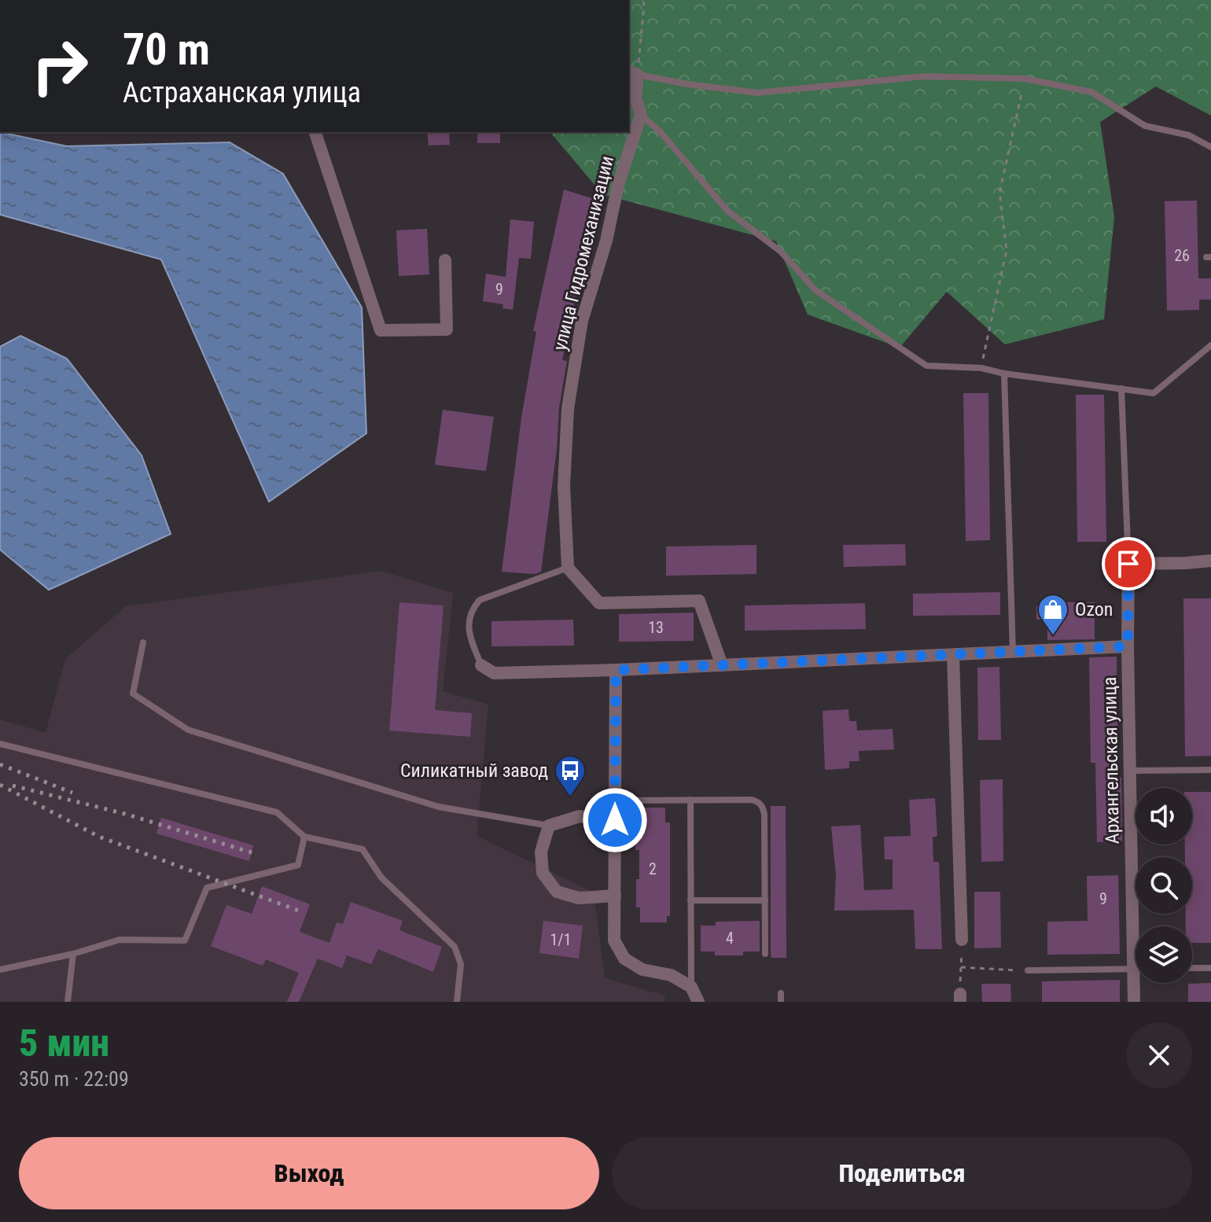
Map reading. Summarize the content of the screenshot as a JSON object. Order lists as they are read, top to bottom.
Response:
{
  "streets": {
    "street": ["улица Гидромеханизации", "Архангельская улица"]
  },
  "places": {
    "shop": ["Ozon"],
    "bus stop": ["Силикатный завод"]
  },
  "house_numbers": [
    "26",
    "9",
    "13",
    "2",
    "9",
    "4",
    "1/1"
  ],
  "page": {
    "turn": ["70 m", "Астраханская улица"],
    "heading": ["5 мин", "350 m · 22:09"],
    "buttons": ["Выход", "Поделиться"]
  }
}
